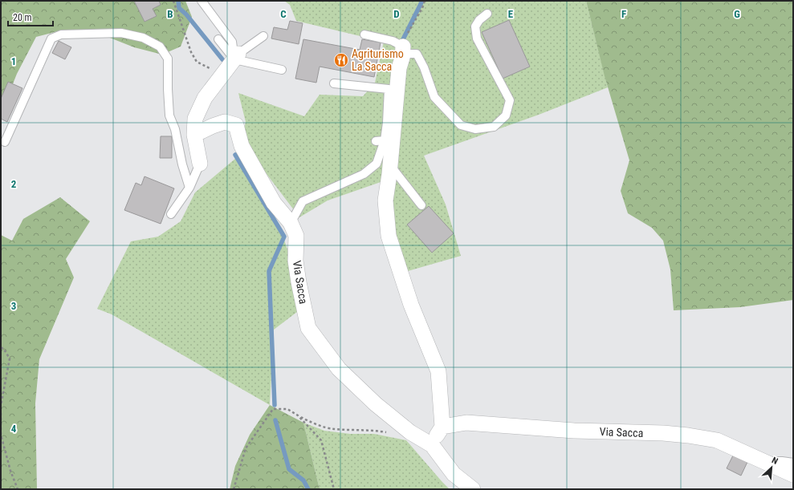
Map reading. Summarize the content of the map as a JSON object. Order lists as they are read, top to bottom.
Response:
{
  "streets": {
    "street": ["Via Sacca"]
  },
  "places": {
    "restaurant": ["Agriturismo La Sacca"]
  },
  "scale_bar": "20 m",
  "north": "top right",
  "grid": {
    "columns": [
      "B",
      "C",
      "D",
      "E",
      "F",
      "G"
    ],
    "rows": [
      "1",
      "2",
      "3",
      "4"
    ]
  }
}
